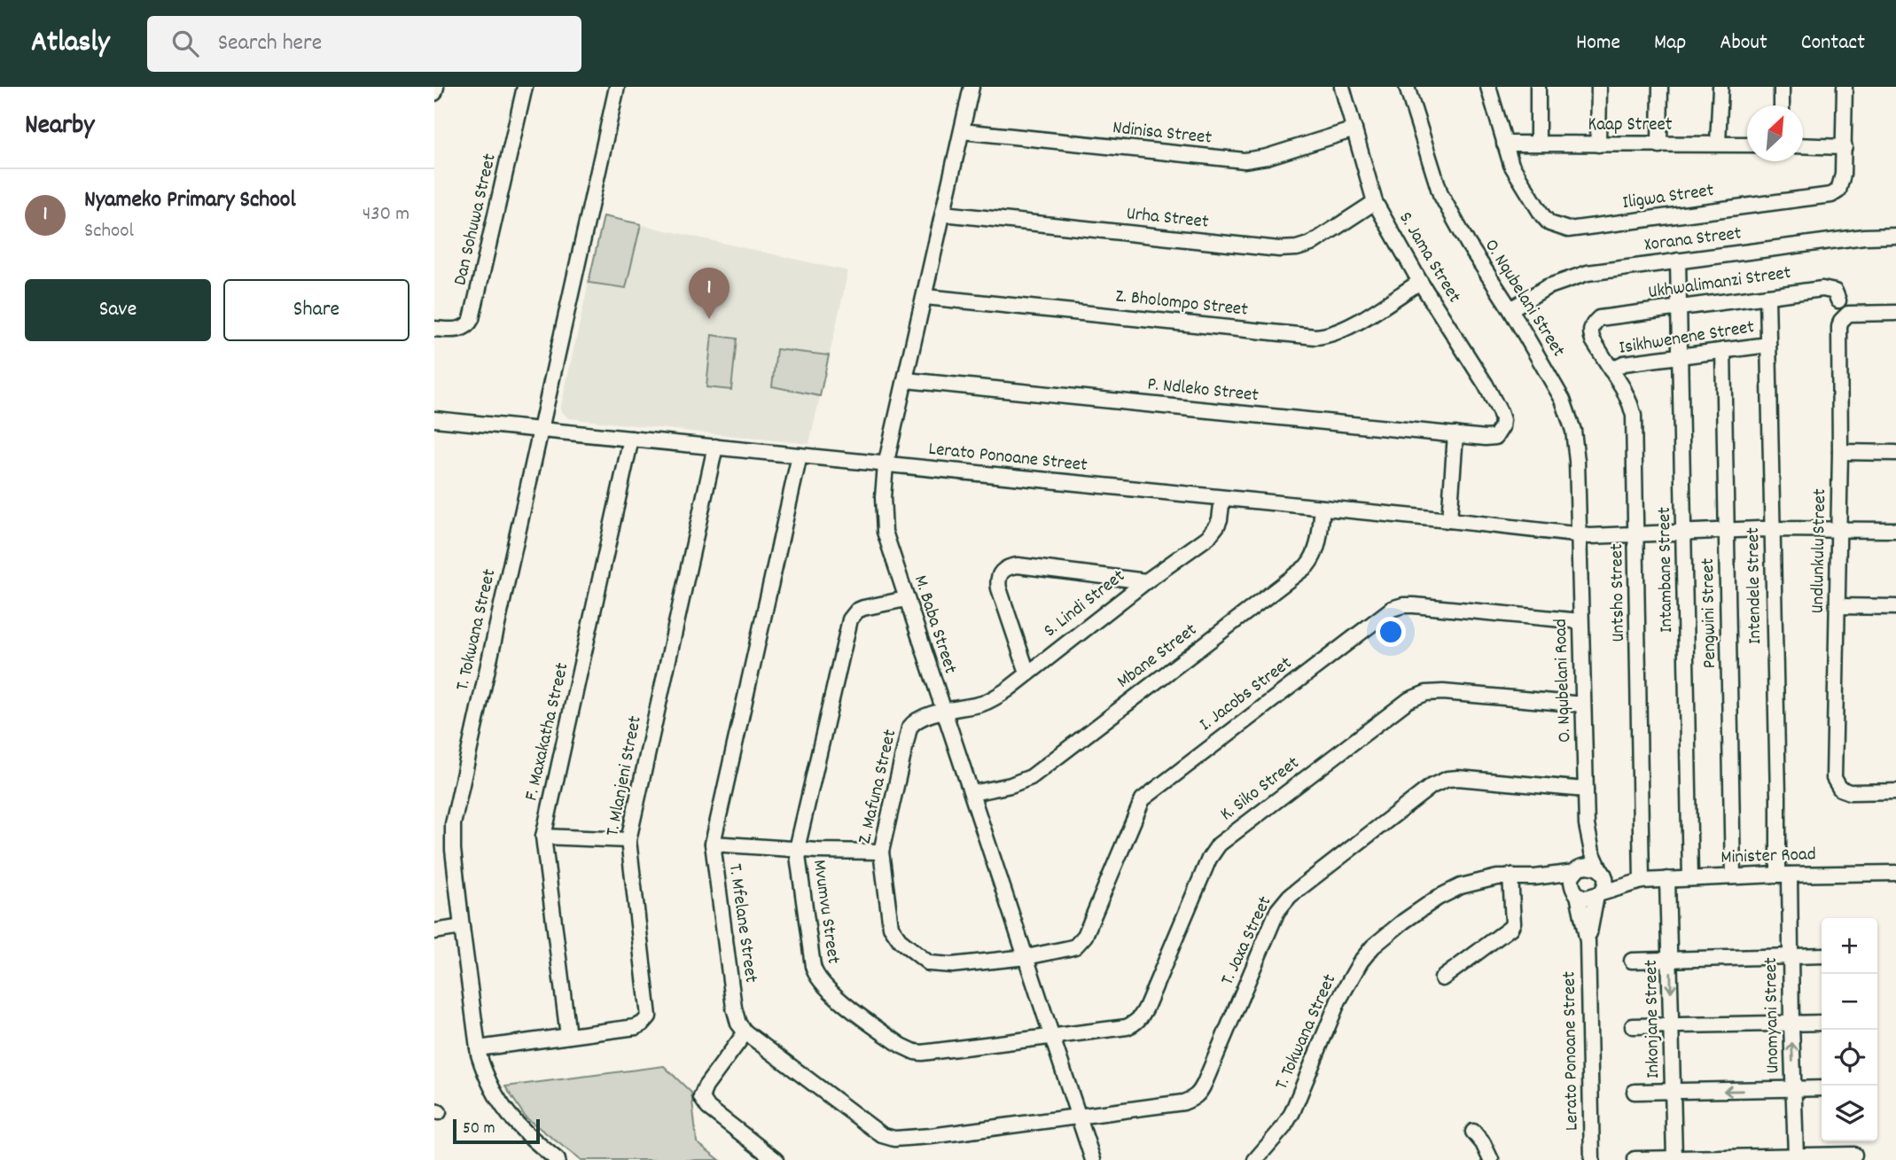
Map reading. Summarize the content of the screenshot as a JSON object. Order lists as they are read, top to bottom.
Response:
{
  "streets": {
    "street": [
      "Kaap Street",
      "Ndinisa Street",
      "Iligwa Street",
      "Urha Street",
      "Dan Sohuwa Street",
      "Xorana Street",
      "S. Jama Street",
      "Ukhwalimanzi Street",
      "O. Nqubelani Street",
      "Z. Bholompo Street",
      "Isikhwenene Street",
      "P. Ndleko Street",
      "Lerato Ponoane Street",
      "Undlunkulu Street",
      "Intambane Street",
      "Intendele Street",
      "Untsho Street",
      "S. Lindi Street",
      "Pengwini Street",
      "M. Baba Street",
      "T. Tokwana Street",
      "Mbane Street",
      "O. Nqubelani Road",
      "I. Jacobs Street",
      "F. Maxakatha Street",
      "T. Mlanjeni Street",
      "Z. Mafuna Street",
      "K. Siko Street",
      "Minister Road",
      "Mvumvu Street",
      "T. Mfelane Street",
      "T. Jaxa Street",
      "Unomyani Street",
      "Inkonjane Street"
    ]
  },
  "crossings": [
    ["Kaap Street", "Iligwa Street"],
    ["Ndinisa Street", "S. Jama Street"],
    ["Ndinisa Street", "M. Baba Street"],
    ["Urha Street", "S. Jama Street"],
    ["Urha Street", "M. Baba Street"],
    ["Xorana Street", "O. Nqubelani Street"],
    ["Xorana Street", "Intambane Street"],
    ["S. Jama Street", "Z. Bholompo Street"],
    ["S. Jama Street", "P. Ndleko Street"],
    ["Ukhwalimanzi Street", "Intambane Street"],
    ["Ukhwalimanzi Street", "Intendele Street"],
    ["Ukhwalimanzi Street", "Untsho Street"],
    ["O. Nqubelani Street", "Lerato Ponoane Street"],
    ["O. Nqubelani Street", "O. Nqubelani Road"],
    ["Z. Bholompo Street", "M. Baba Street"],
    ["Isikhwenene Street", "Intambane Street"],
    ["Isikhwenene Street", "Intendele Street"],
    ["Isikhwenene Street", "Untsho Street"],
    ["Isikhwenene Street", "Pengwini Street"],
    ["P. Ndleko Street", "M. Baba Street"],
    ["Lerato Ponoane Street", "Undlunkulu Street"],
    ["Lerato Ponoane Street", "Intambane Street"],
    ["Lerato Ponoane Street", "Intendele Street"],
    ["Lerato Ponoane Street", "Untsho Street"],
    ["Lerato Ponoane Street", "S. Lindi Street"],
    ["Lerato Ponoane Street", "Pengwini Street"],
    ["Lerato Ponoane Street", "M. Baba Street"],
    ["Lerato Ponoane Street", "T. Tokwana Street"],
    ["Lerato Ponoane Street", "Mbane Street"],
    ["Lerato Ponoane Street", "O. Nqubelani Road"],
    ["Lerato Ponoane Street", "F. Maxakatha Street"],
    ["Lerato Ponoane Street", "T. Mlanjeni Street"],
    ["Lerato Ponoane Street", "Minister Road"],
    ["Lerato Ponoane Street", "T. Mfelane Street"],
    ["Intambane Street", "Minister Road"],
    ["Intendele Street", "Minister Road"],
    ["Intendele Street", "Unomyani Street"],
    ["Untsho Street", "Minister Road"],
    ["S. Lindi Street", "M. Baba Street"],
    ["S. Lindi Street", "Z. Mafuna Street"],
    ["Pengwini Street", "Minister Road"],
    ["M. Baba Street", "Mbane Street"],
    ["M. Baba Street", "I. Jacobs Street"],
    ["M. Baba Street", "Z. Mafuna Street"],
    ["M. Baba Street", "K. Siko Street"],
    ["M. Baba Street", "Mvumvu Street"],
    ["M. Baba Street", "T. Mfelane Street"],
    ["M. Baba Street", "T. Jaxa Street"],
    ["T. Tokwana Street", "O. Nqubelani Road"],
    ["T. Tokwana Street", "T. Mlanjeni Street"],
    ["T. Tokwana Street", "Minister Road"],
    ["O. Nqubelani Road", "I. Jacobs Street"],
    ["O. Nqubelani Road", "K. Siko Street"],
    ["O. Nqubelani Road", "Minister Road"],
    ["O. Nqubelani Road", "T. Jaxa Street"],
    ["I. Jacobs Street", "Z. Mafuna Street"],
    ["F. Maxakatha Street", "T. Mlanjeni Street"],
    ["K. Siko Street", "Mvumvu Street"],
    ["Minister Road", "Unomyani Street"],
    ["Minister Road", "Inkonjane Street"],
    ["T. Mfelane Street", "T. Jaxa Street"]
  ],
  "scale_bar": "50 m",
  "north": "top right",
  "page": {
    "header": "Atlasly",
    "search": "Search here",
    "nav": [
      "Home",
      "Map",
      "About",
      "Contact"
    ],
    "heading": "Nearby",
    "list": [
      {
        "mark": "1",
        "name": "Nyameko Primary School",
        "note": "School",
        "value": "430 m"
      }
    ],
    "buttons": ["Save", "Share"],
    "pins": "1",
    "map_buttons": ["+", "−"],
    "scale": "50 m"
  }
}
